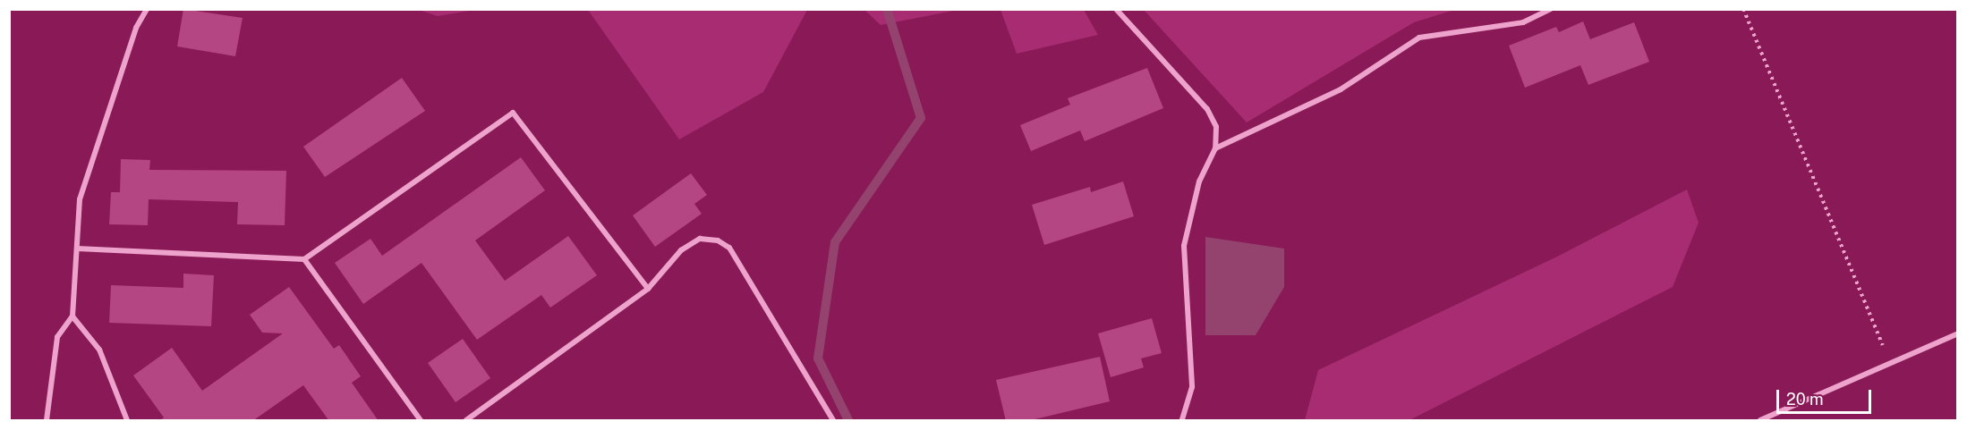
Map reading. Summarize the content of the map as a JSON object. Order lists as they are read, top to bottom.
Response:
{
  "scale_bar": "20 m"
}
